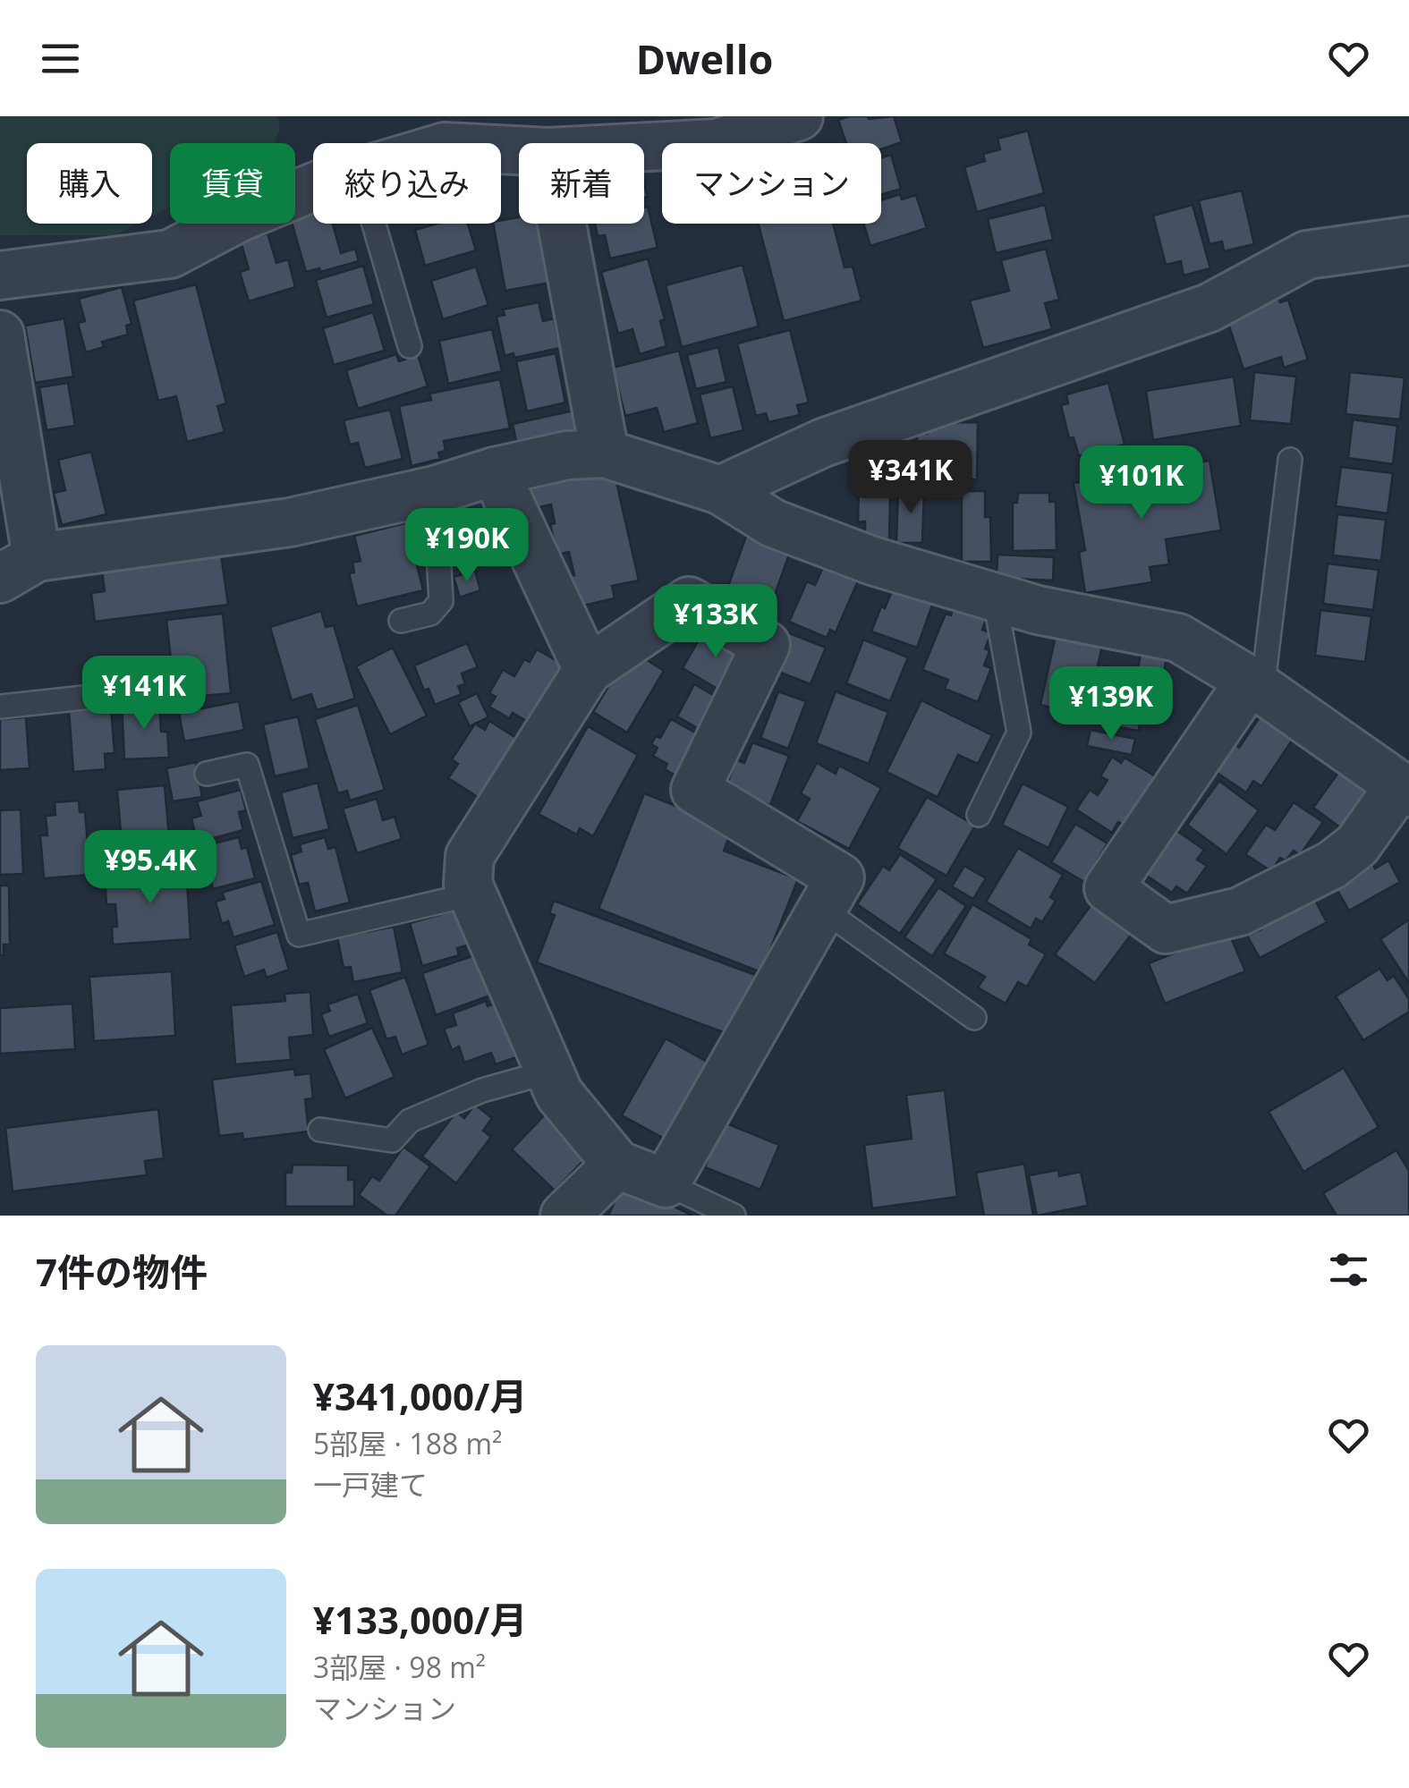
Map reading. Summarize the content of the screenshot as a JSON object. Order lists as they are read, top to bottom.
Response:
{
  "page": {
    "header": "Dwello",
    "chip": [
      "購入",
      "賃貸",
      "絞り込み",
      "新着",
      "マンション"
    ],
    "price": [
      "¥341K",
      "¥101K",
      "¥190K",
      "¥133K",
      "¥141K",
      "¥139K",
      "¥95.4K"
    ],
    "heading": "7件の物件",
    "list": [
      {
        "name": "¥341,000/月",
        "note": "5部屋 · 188 m² · 一戸建て"
      },
      {
        "name": "¥133,000/月",
        "note": "3部屋 · 98 m² · マンション"
      }
    ]
  }
}
